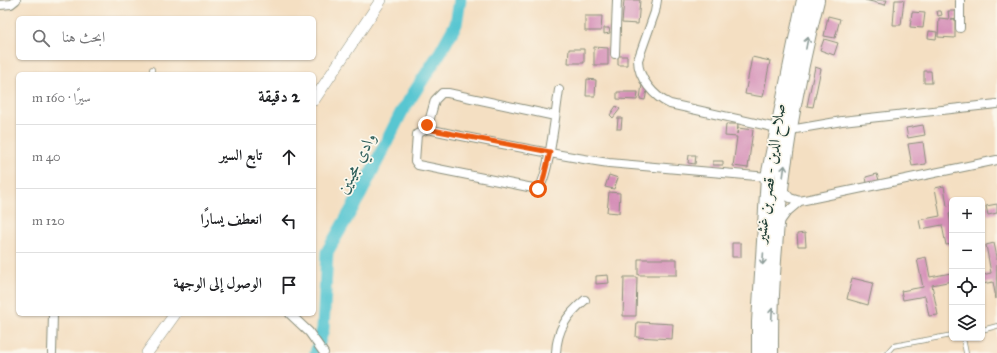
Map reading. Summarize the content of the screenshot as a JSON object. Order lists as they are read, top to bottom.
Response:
{
  "streets": {
    "highway": ["صلاح الدين - قصر بن غشير"]
  },
  "water": ["وادي مجينين"],
  "page": {
    "search": "ابحث هنا",
    "heading": ["2 دقيقة", "سيرًا · 160 m"],
    "list": [
      ["تابع السير", "40 m"],
      ["انعطف يسارًا", "120 m"],
      "الوصول إلى الوجهة"
    ],
    "map_buttons": ["+", "−"]
  }
}
